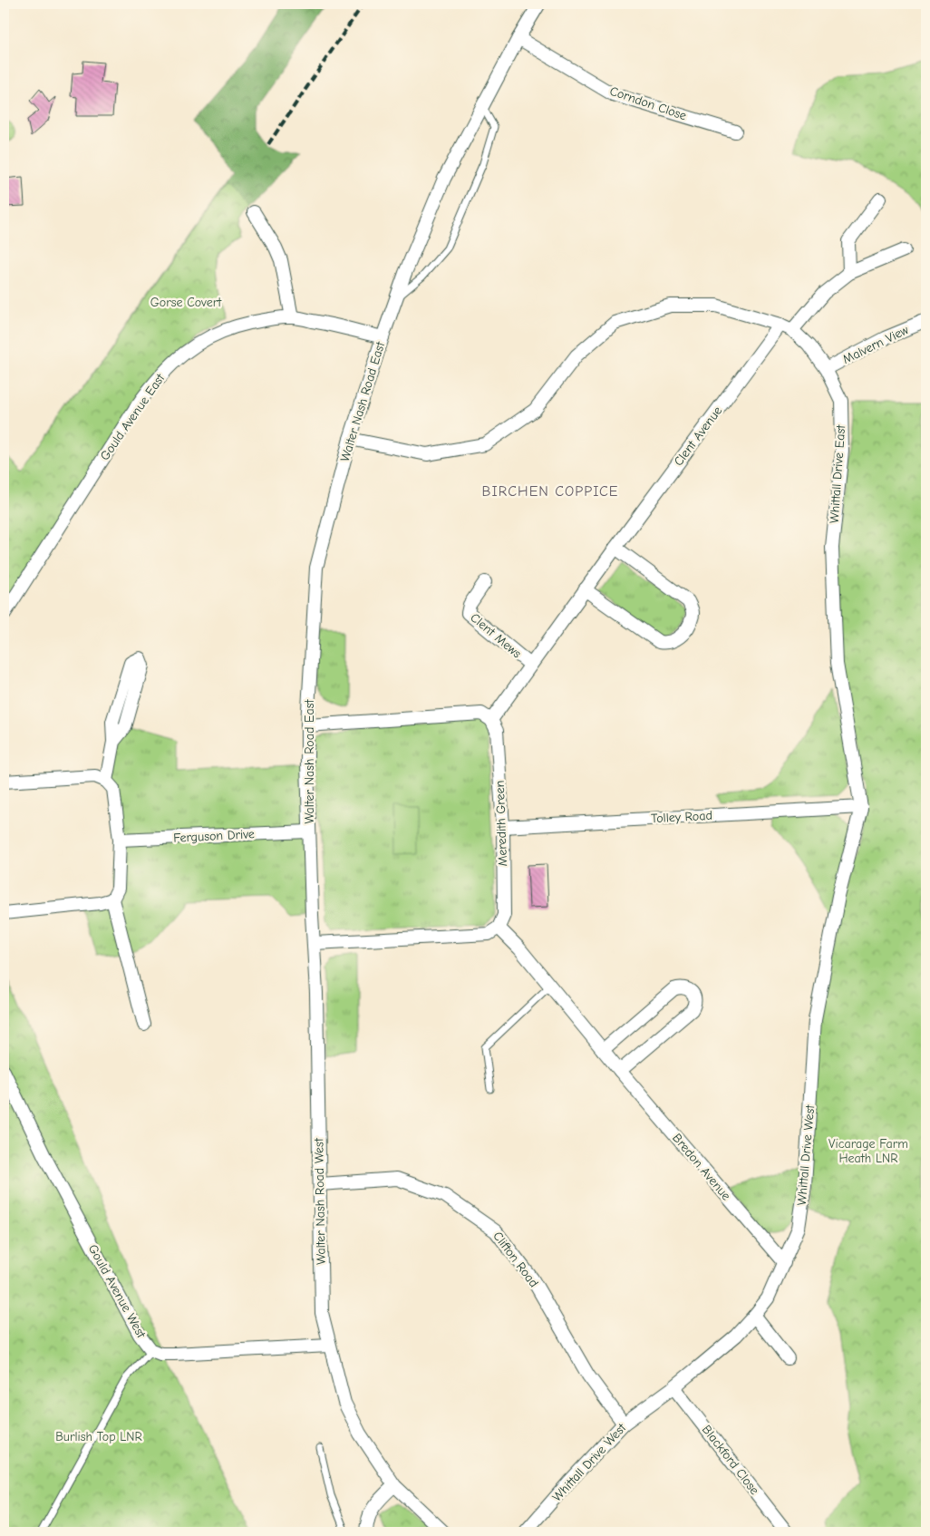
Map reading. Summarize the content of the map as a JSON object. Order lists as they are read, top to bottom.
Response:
{
  "streets": {
    "street": [
      "Corndon Close",
      "Malvern View",
      "Walter Nash Road East",
      "Gould Avenue East",
      "Clent Avenue",
      "Whittall Drive East",
      "Clent Mews",
      "Tolley Road",
      "Meredith Green",
      "Ferguson Drive",
      "Whittall Drive West",
      "Bredon Avenue",
      "Walter Nash Road West",
      "Clifton Road",
      "Gould Avenue West",
      "Blackford Close"
    ]
  },
  "crossings": [
    ["Corndon Close", "Walter Nash Road East"],
    ["Malvern View", "Whittall Drive East"],
    ["Walter Nash Road East", "Gould Avenue East"],
    ["Walter Nash Road East", "Whittall Drive East"],
    ["Walter Nash Road East", "Ferguson Drive"],
    ["Walter Nash Road East", "Walter Nash Road West"],
    ["Clent Avenue", "Whittall Drive East"],
    ["Clent Avenue", "Clent Mews"],
    ["Clent Avenue", "Meredith Green"],
    ["Whittall Drive East", "Tolley Road"],
    ["Whittall Drive East", "Whittall Drive West"],
    ["Tolley Road", "Meredith Green"],
    ["Tolley Road", "Whittall Drive West"],
    ["Meredith Green", "Bredon Avenue"],
    ["Ferguson Drive", "Walter Nash Road West"],
    ["Whittall Drive West", "Bredon Avenue"],
    ["Whittall Drive West", "Clifton Road"],
    ["Whittall Drive West", "Blackford Close"],
    ["Walter Nash Road West", "Clifton Road"],
    ["Walter Nash Road West", "Gould Avenue West"]
  ],
  "districts": ["BIRCHEN COPPICE"],
  "parks": ["Gorse Covert", "Vicarage Farm Heath LNR", "Burlish Top LNR"]
}
